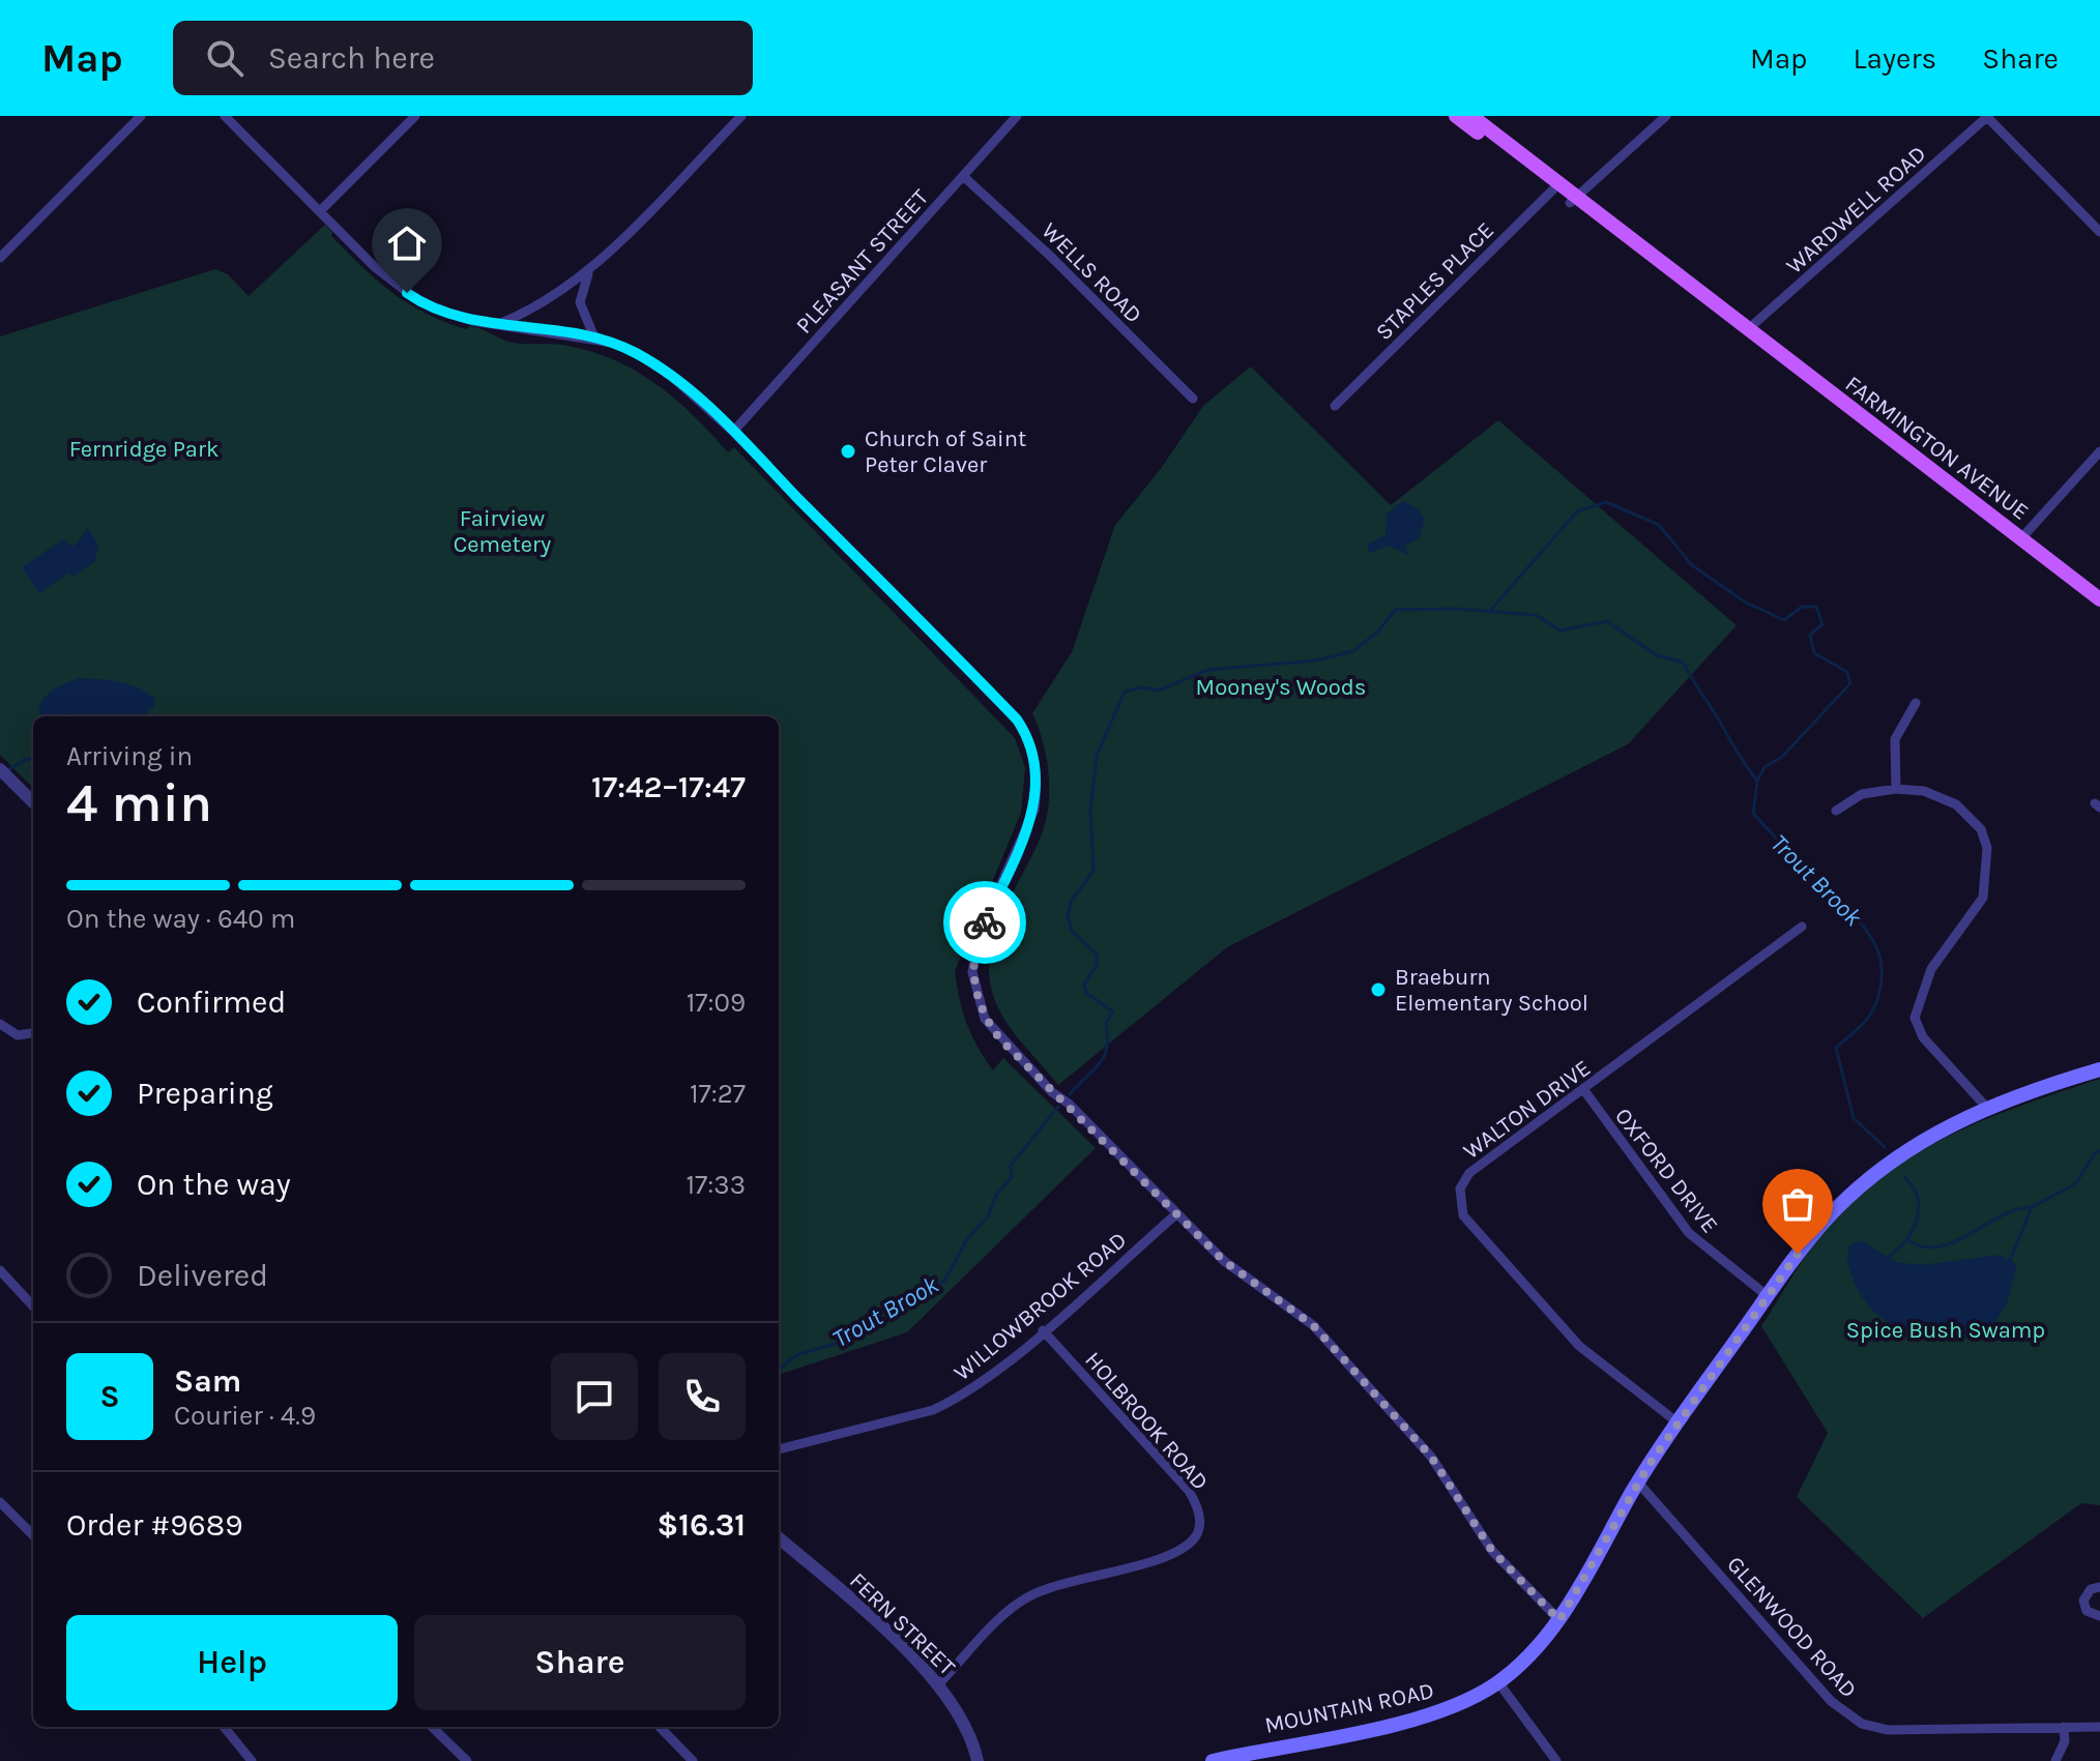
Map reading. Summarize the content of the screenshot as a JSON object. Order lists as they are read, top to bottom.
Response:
{
  "streets": {
    "main road": ["FARMINGTON AVENUE", "MOUNTAIN ROAD"],
    "street": [
      "WARDWELL ROAD",
      "PLEASANT STREET",
      "WELLS ROAD",
      "STAPLES PLACE",
      "WALTON DRIVE",
      "OXFORD DRIVE",
      "WILLOWBROOK ROAD",
      "HOLBROOK ROAD",
      "FERN STREET",
      "GLENWOOD ROAD"
    ]
  },
  "crossings": [
    ["WARDWELL ROAD", "FARMINGTON AVENUE"],
    ["PLEASANT STREET", "WELLS ROAD"],
    ["STAPLES PLACE", "FARMINGTON AVENUE"],
    ["WALTON DRIVE", "OXFORD DRIVE"],
    ["WALTON DRIVE", "MOUNTAIN ROAD"],
    ["OXFORD DRIVE", "MOUNTAIN ROAD"],
    ["WILLOWBROOK ROAD", "HOLBROOK ROAD"],
    ["HOLBROOK ROAD", "FERN STREET"],
    ["GLENWOOD ROAD", "MOUNTAIN ROAD"]
  ],
  "water": ["Trout Brook"],
  "parks": [
    "Fernridge Park",
    "Fairview Cemetery",
    "Mooney's Woods",
    "Spice Bush Swamp"
  ],
  "places": ["Church of Saint Peter Claver", "Braeburn Elementary School"],
  "page": {
    "header": "Map",
    "search": "Search here",
    "nav": ["Map", "Layers", "Share"],
    "heading": ["4 min", "Arriving in", "17:42–17:47"],
    "panel": [
      "Sam",
      "Courier · 4.9",
      "Order #9689",
      "$16.31"
    ],
    "bar": "On the way · 640 m",
    "list": [
      ["Confirmed", "17:09"],
      ["Preparing", "17:27"],
      ["On the way", "17:33"],
      "Delivered"
    ],
    "round": "S",
    "buttons": ["Help", "Share"]
  }
}
